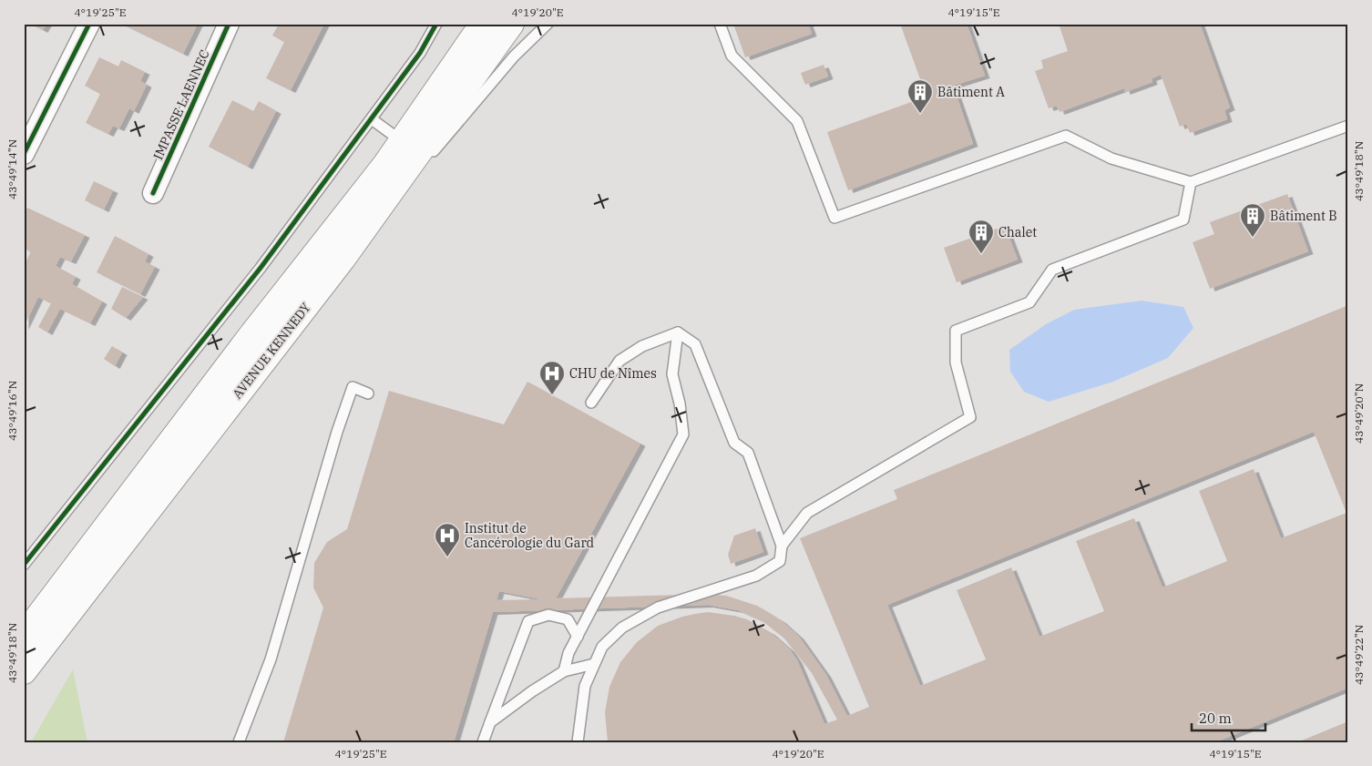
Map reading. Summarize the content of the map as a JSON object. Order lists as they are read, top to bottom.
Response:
{
  "streets": {
    "main road": ["AVENUE KENNEDY"],
    "street": ["IMPASSE LAENNEC"]
  },
  "places": {
    "building": ["Bâtiment A", "Bâtiment B", "Chalet"],
    "hospital": ["CHU de Nîmes", "Institut de Cancérologie du Gard"]
  },
  "scale_bar": "20 m",
  "coordinates": [
    "4°19'25\"E",
    "4°19'20\"E",
    "4°19'15\"E",
    "43°49'14\"N",
    "43°49'18\"N",
    "43°49'16\"N",
    "43°49'20\"N",
    "43°49'22\"N"
  ]
}
